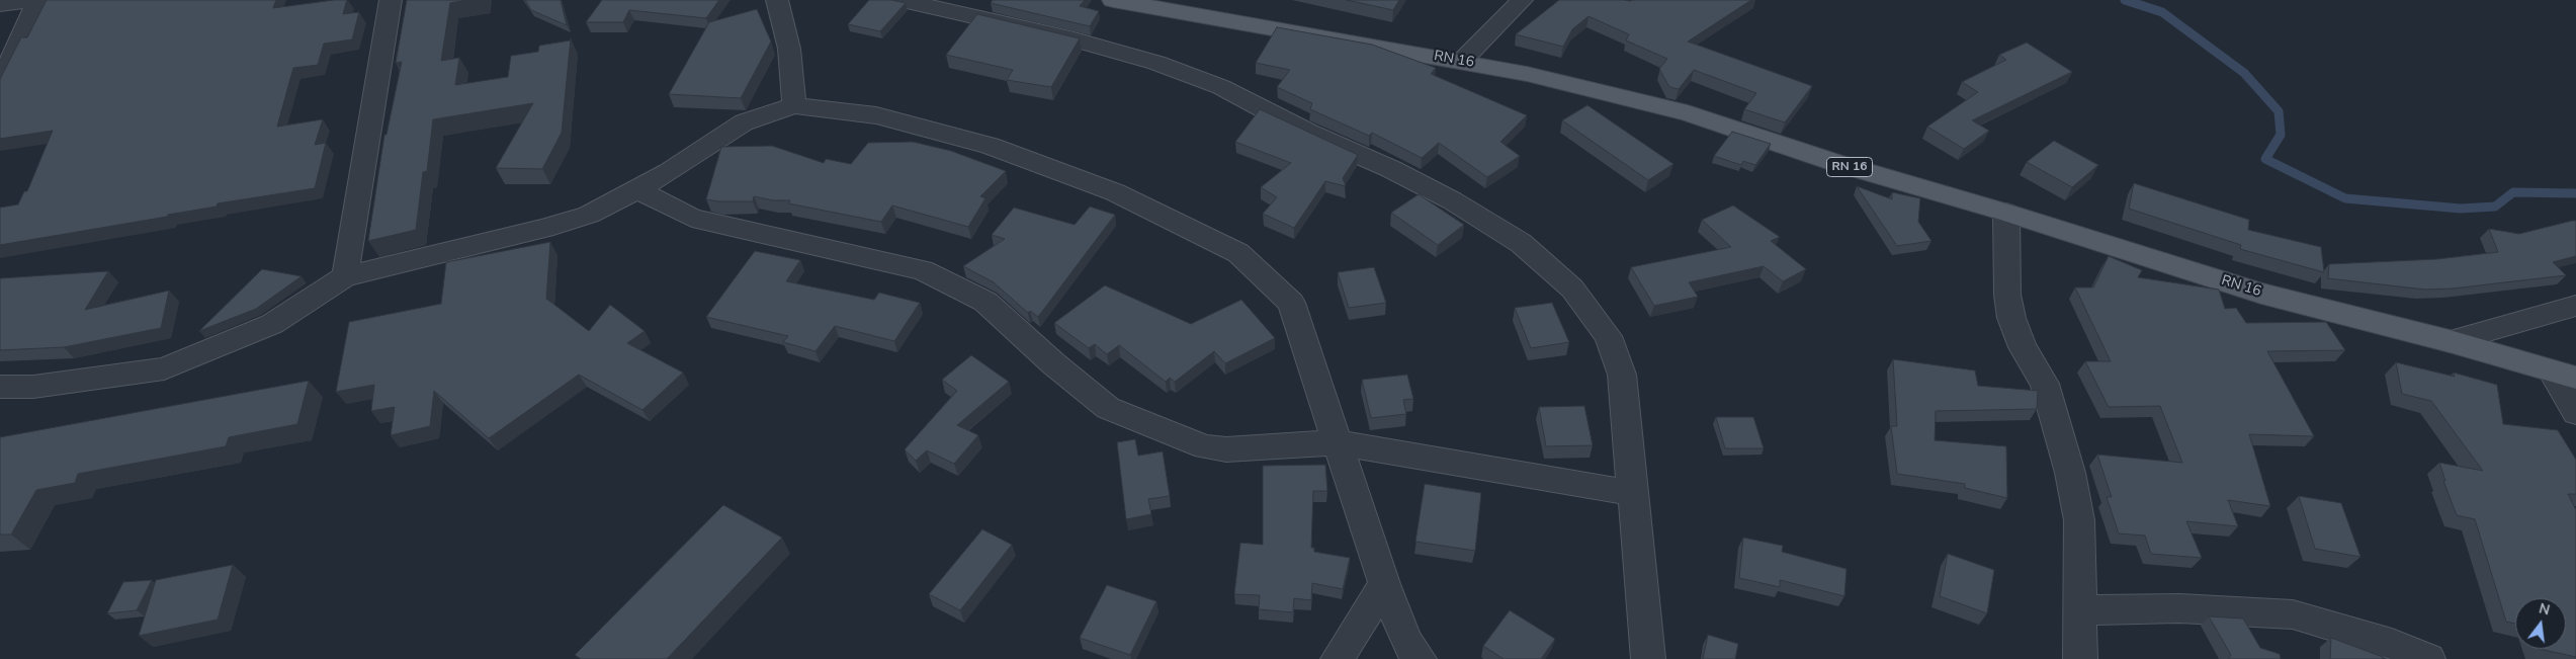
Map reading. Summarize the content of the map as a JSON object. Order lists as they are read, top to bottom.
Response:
{
  "streets": {
    "main road": ["RN 16"]
  },
  "north": "top"
}
